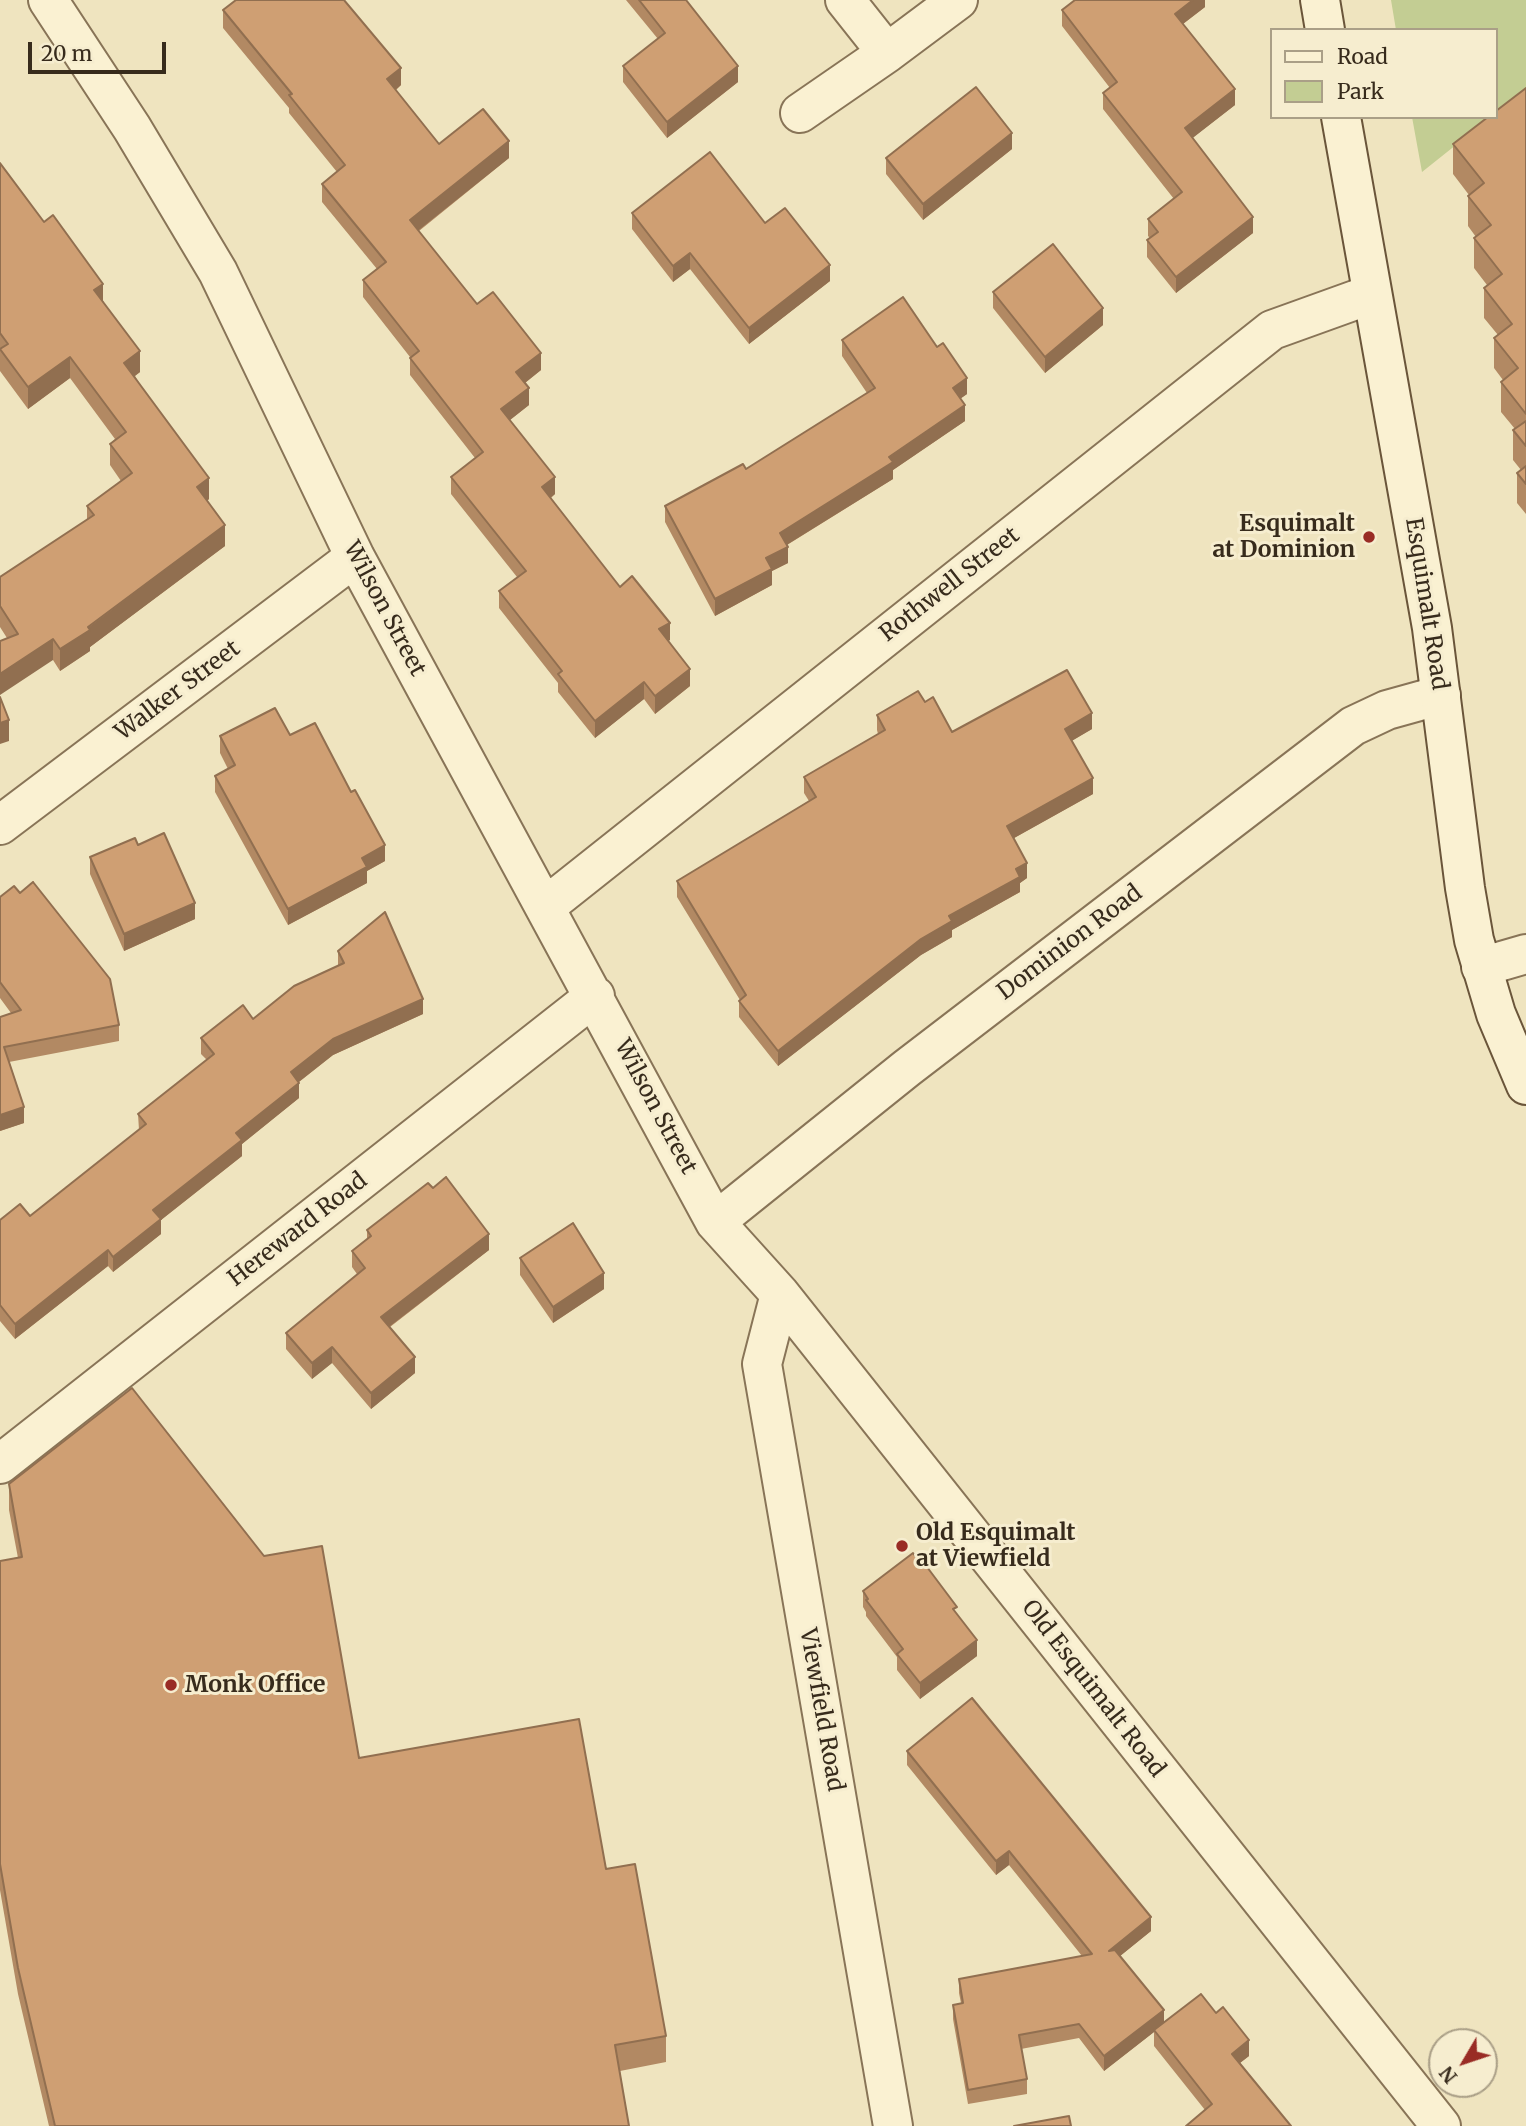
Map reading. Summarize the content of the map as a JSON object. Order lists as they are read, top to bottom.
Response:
{
  "streets": {
    "street": [
      "Rothwell Street",
      "Esquimalt Road",
      "Wilson Street",
      "Walker Street",
      "Dominion Road",
      "Hereward Road",
      "Old Esquimalt Road",
      "Viewfield Road"
    ]
  },
  "crossings": [
    ["Rothwell Street", "Esquimalt Road"],
    ["Rothwell Street", "Wilson Street"],
    ["Esquimalt Road", "Dominion Road"],
    ["Wilson Street", "Walker Street"],
    ["Wilson Street", "Dominion Road"],
    ["Wilson Street", "Hereward Road"],
    ["Wilson Street", "Old Esquimalt Road"],
    ["Dominion Road", "Old Esquimalt Road"],
    ["Old Esquimalt Road", "Viewfield Road"]
  ],
  "places": ["Esquimalt at Dominion", "Old Esquimalt at Viewfield", "Monk Office"],
  "legend": ["Road", "Park"],
  "scale_bar": "20 m",
  "north": "bottom left"
}
